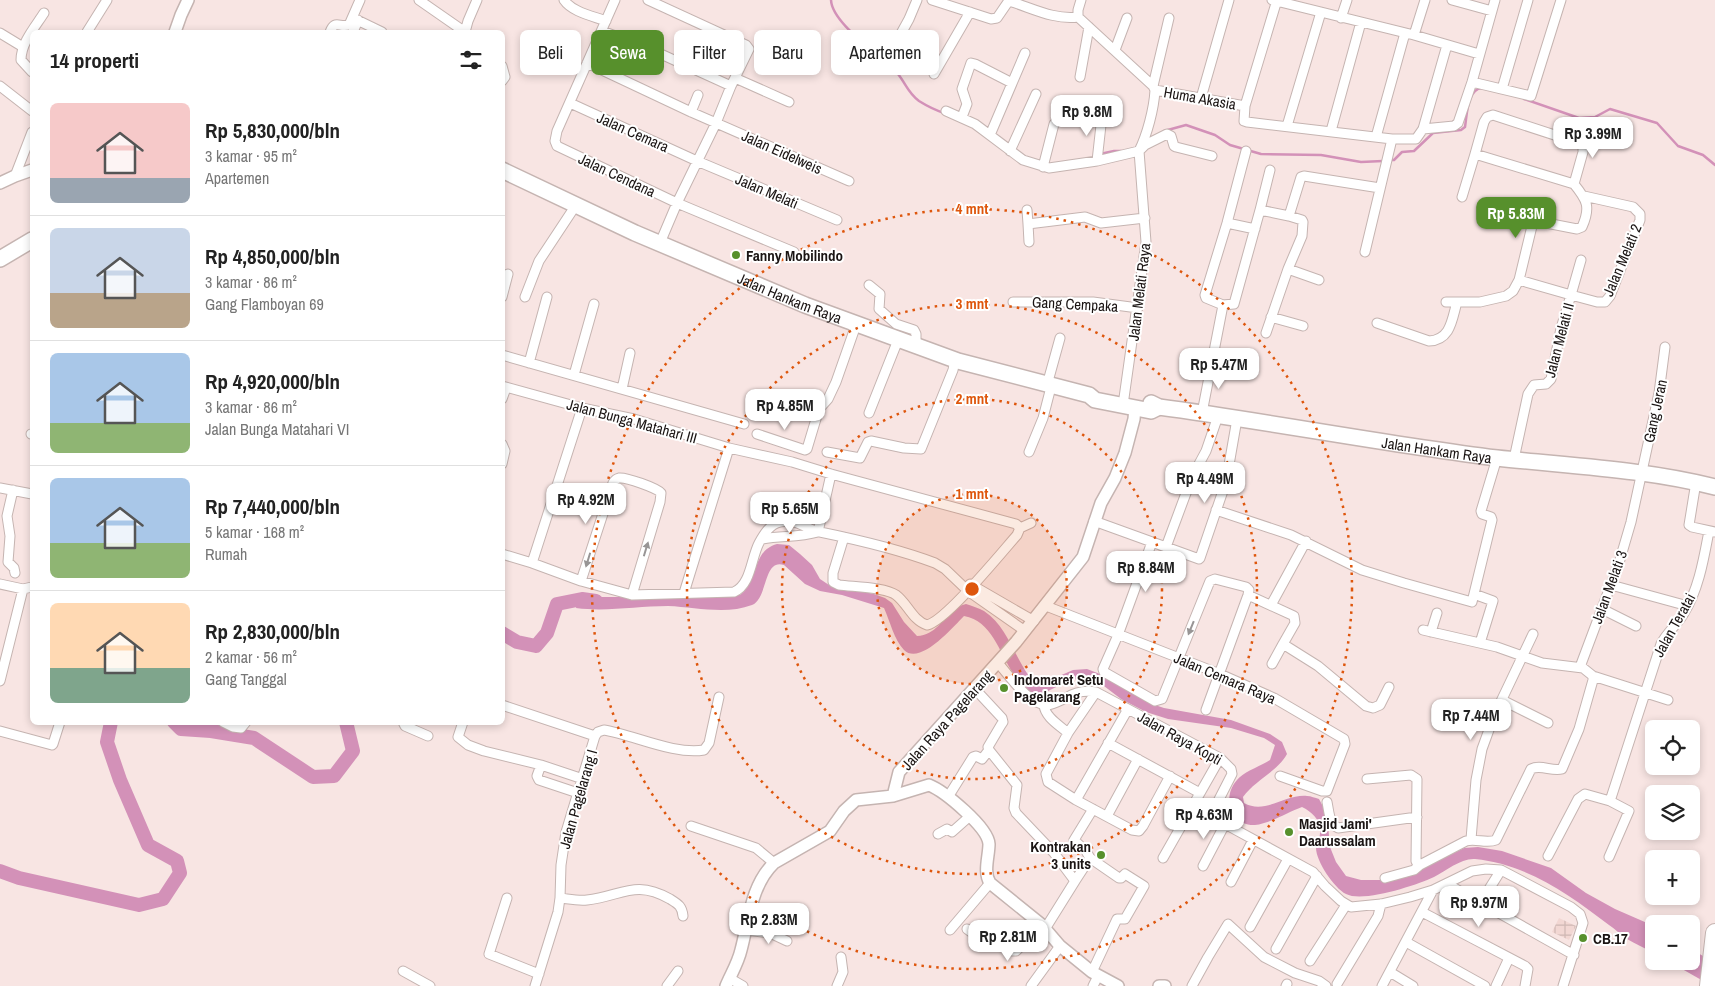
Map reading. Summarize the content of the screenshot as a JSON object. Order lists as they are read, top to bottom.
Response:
{
  "streets": {
    "main road": ["Jalan Hankam Raya"],
    "street": [
      "Huma Akasia",
      "Jalan Cemara",
      "Jalan Eidelweis",
      "Jalan Cendana",
      "Jalan Melati",
      "Jalan Melati 2",
      "Jalan Melati Raya",
      "Gang Cempaka",
      "Jalan Melati II",
      "Gang Jeran",
      "Jalan Bunga Matahari III",
      "Jalan Melati 3",
      "Jalan Teratai",
      "Jalan Cemara Raya",
      "Jalan Raya Pagelarang",
      "Jalan Raya Kopti",
      "Jalan Pagelarang I"
    ]
  },
  "crossings": [
    ["Huma Akasia", "Jalan Melati Raya"],
    ["Jalan Cemara", "Jalan Cendana"],
    ["Jalan Cemara", "Jalan Melati"],
    ["Jalan Melati 2", "Jalan Melati II"],
    ["Jalan Melati Raya", "Jalan Hankam Raya"],
    ["Jalan Melati Raya", "Gang Cempaka"],
    ["Jalan Melati Raya", "Jalan Raya Pagelarang"],
    ["Jalan Hankam Raya", "Jalan Melati II"],
    ["Jalan Hankam Raya", "Gang Jeran"],
    ["Jalan Hankam Raya", "Jalan Melati 3"],
    ["Jalan Hankam Raya", "Jalan Teratai"],
    ["Jalan Hankam Raya", "Jalan Raya Pagelarang"],
    ["Gang Jeran", "Jalan Melati 3"],
    ["Jalan Cemara Raya", "Jalan Raya Pagelarang"]
  ],
  "places": [
    "Fanny Mobilindo",
    "Indomaret Setu Pagelarang",
    "Masjid Jami' Daarussalam",
    "Kontrakan 3 units",
    "CB.17"
  ],
  "page": {
    "chip": [
      "Beli",
      "Sewa",
      "Filter",
      "Baru",
      "Apartemen"
    ],
    "heading": "14 properti",
    "list": [
      {
        "name": "Rp 5,830,000/bln",
        "note": "3 kamar · 95 m² · Apartemen"
      },
      {
        "name": "Rp 4,850,000/bln",
        "note": "3 kamar · 86 m² · Gang Flamboyan 69"
      },
      {
        "name": "Rp 4,920,000/bln",
        "note": "3 kamar · 86 m² · Jalan Bunga Matahari VI"
      },
      {
        "name": "Rp 7,440,000/bln",
        "note": "5 kamar · 168 m² · Rumah"
      },
      {
        "name": "Rp 2,830,000/bln",
        "note": "2 kamar · 56 m² · Gang Tanggal"
      }
    ],
    "price": [
      "Rp 9.8M",
      "Rp 3.99M",
      "Rp 5.83M",
      "Rp 5.47M",
      "Rp 4.85M",
      "Rp 4.49M",
      "Rp 4.92M",
      "Rp 5.65M",
      "Rp 8.84M",
      "Rp 7.44M",
      "Rp 4.63M",
      "Rp 9.97M",
      "Rp 2.83M",
      "Rp 2.81M"
    ],
    "map_buttons": ["+", "−"]
  },
  "rings": [
    "4 mnt",
    "3 mnt",
    "2 mnt",
    "1 mnt"
  ]
}
